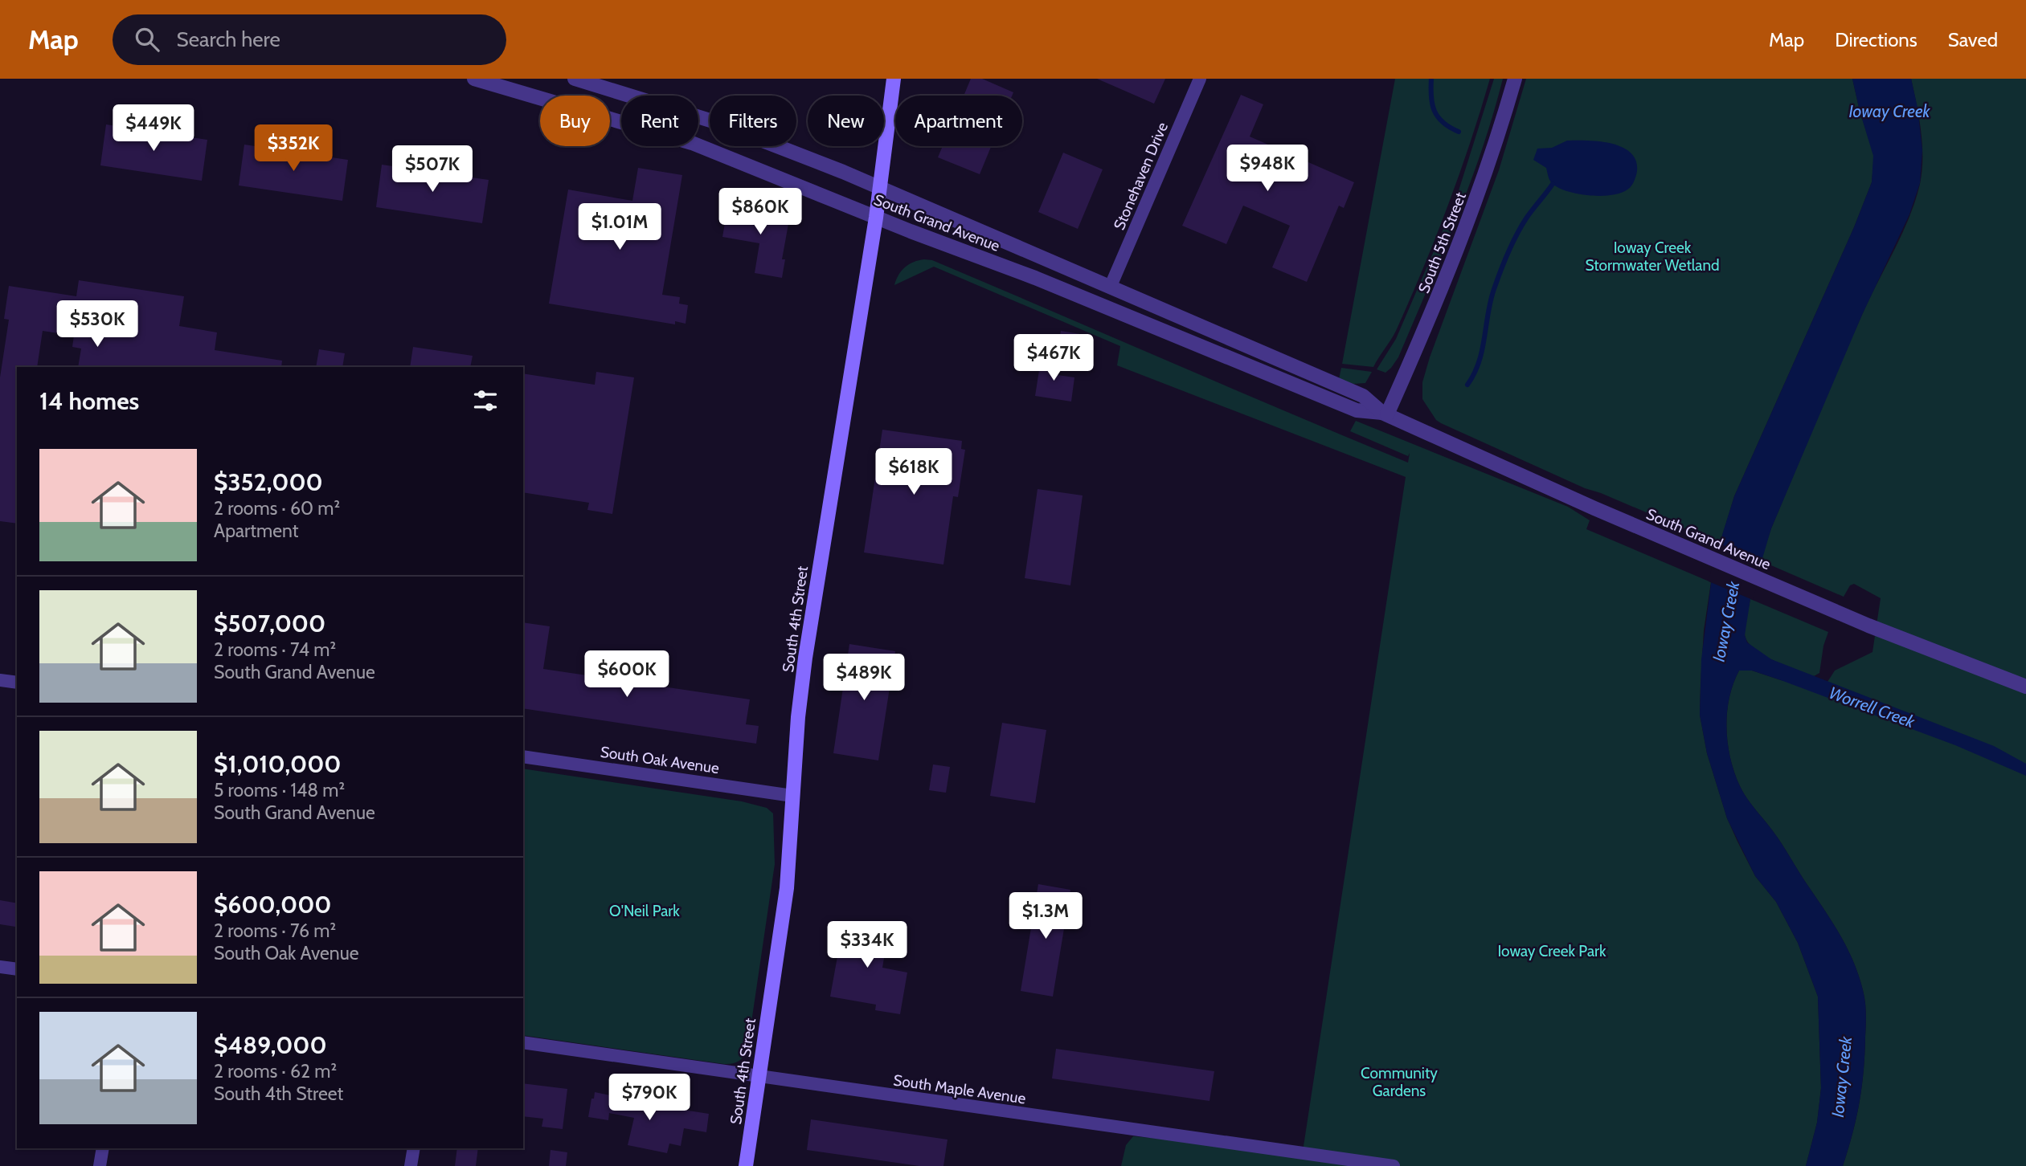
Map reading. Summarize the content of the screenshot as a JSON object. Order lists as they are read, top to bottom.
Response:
{
  "streets": {
    "main road": ["South 4th Street"],
    "street": [
      "Stonehaven Drive",
      "South Grand Avenue",
      "South 5th Street",
      "South Oak Avenue",
      "South Maple Avenue"
    ]
  },
  "crossings": [
    ["Stonehaven Drive", "South Grand Avenue"],
    ["South Grand Avenue", "South 5th Street"],
    ["South Grand Avenue", "South 4th Street"],
    ["South 4th Street", "South Oak Avenue"],
    ["South 4th Street", "South Maple Avenue"]
  ],
  "water": ["Ioway Creek", "Worrell Creek"],
  "parks": [
    "Ioway Creek Stormwater Wetland",
    "O'Neil Park",
    "Ioway Creek Park",
    "Community Gardens"
  ],
  "page": {
    "header": "Map",
    "search": "Search here",
    "nav": ["Map", "Directions", "Saved"],
    "chip": [
      "Buy",
      "Rent",
      "Filters",
      "New",
      "Apartment"
    ],
    "price": [
      "$449K",
      "$352K",
      "$948K",
      "$507K",
      "$860K",
      "$1.01M",
      "$530K",
      "$467K",
      "$618K",
      "$600K",
      "$489K",
      "$1.3M",
      "$334K",
      "$790K"
    ],
    "heading": "14 homes",
    "list": [
      {
        "name": "$352,000",
        "note": "2 rooms · 60 m² · Apartment"
      },
      {
        "name": "$507,000",
        "note": "2 rooms · 74 m² · South Grand Avenue"
      },
      {
        "name": "$1,010,000",
        "note": "5 rooms · 148 m² · South Grand Avenue"
      },
      {
        "name": "$600,000",
        "note": "2 rooms · 76 m² · South Oak Avenue"
      },
      {
        "name": "$489,000",
        "note": "2 rooms · 62 m² · South 4th Street"
      }
    ]
  }
}
